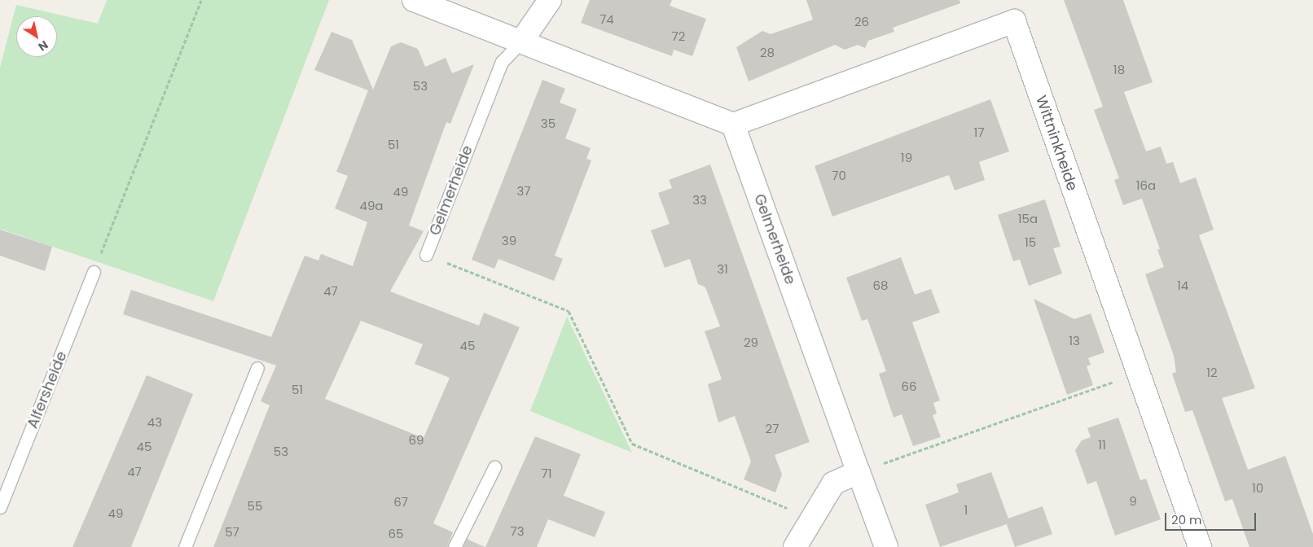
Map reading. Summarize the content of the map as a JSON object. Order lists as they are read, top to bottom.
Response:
{
  "streets": {
    "street": ["Wittninkheide", "Gelmerheide"],
    "lane": ["Alfersheide"]
  },
  "crossings": [
    ["Wittninkheide", "Gelmerheide"]
  ],
  "house_numbers": [
    "74",
    "26",
    "72",
    "28",
    "18",
    "53",
    "35",
    "17",
    "51",
    "19",
    "70",
    "16a",
    "37",
    "49",
    "33",
    "49a",
    "15a",
    "39",
    "15",
    "31",
    "68",
    "14",
    "47",
    "13",
    "29",
    "45",
    "12",
    "66",
    "51",
    "43",
    "27",
    "69",
    "11",
    "45",
    "53",
    "47",
    "71",
    "10",
    "9",
    "67",
    "55",
    "1",
    "49",
    "73",
    "57",
    "65"
  ],
  "scale_bar": "20 m",
  "north": "bottom right"
}
